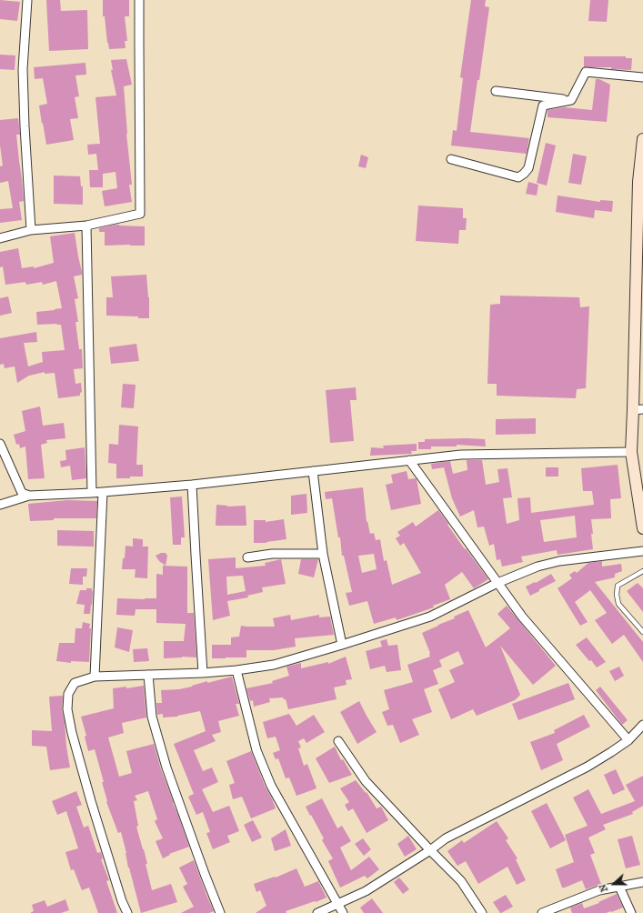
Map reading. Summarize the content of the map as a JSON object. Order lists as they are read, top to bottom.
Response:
{
  "north": "left"
}
